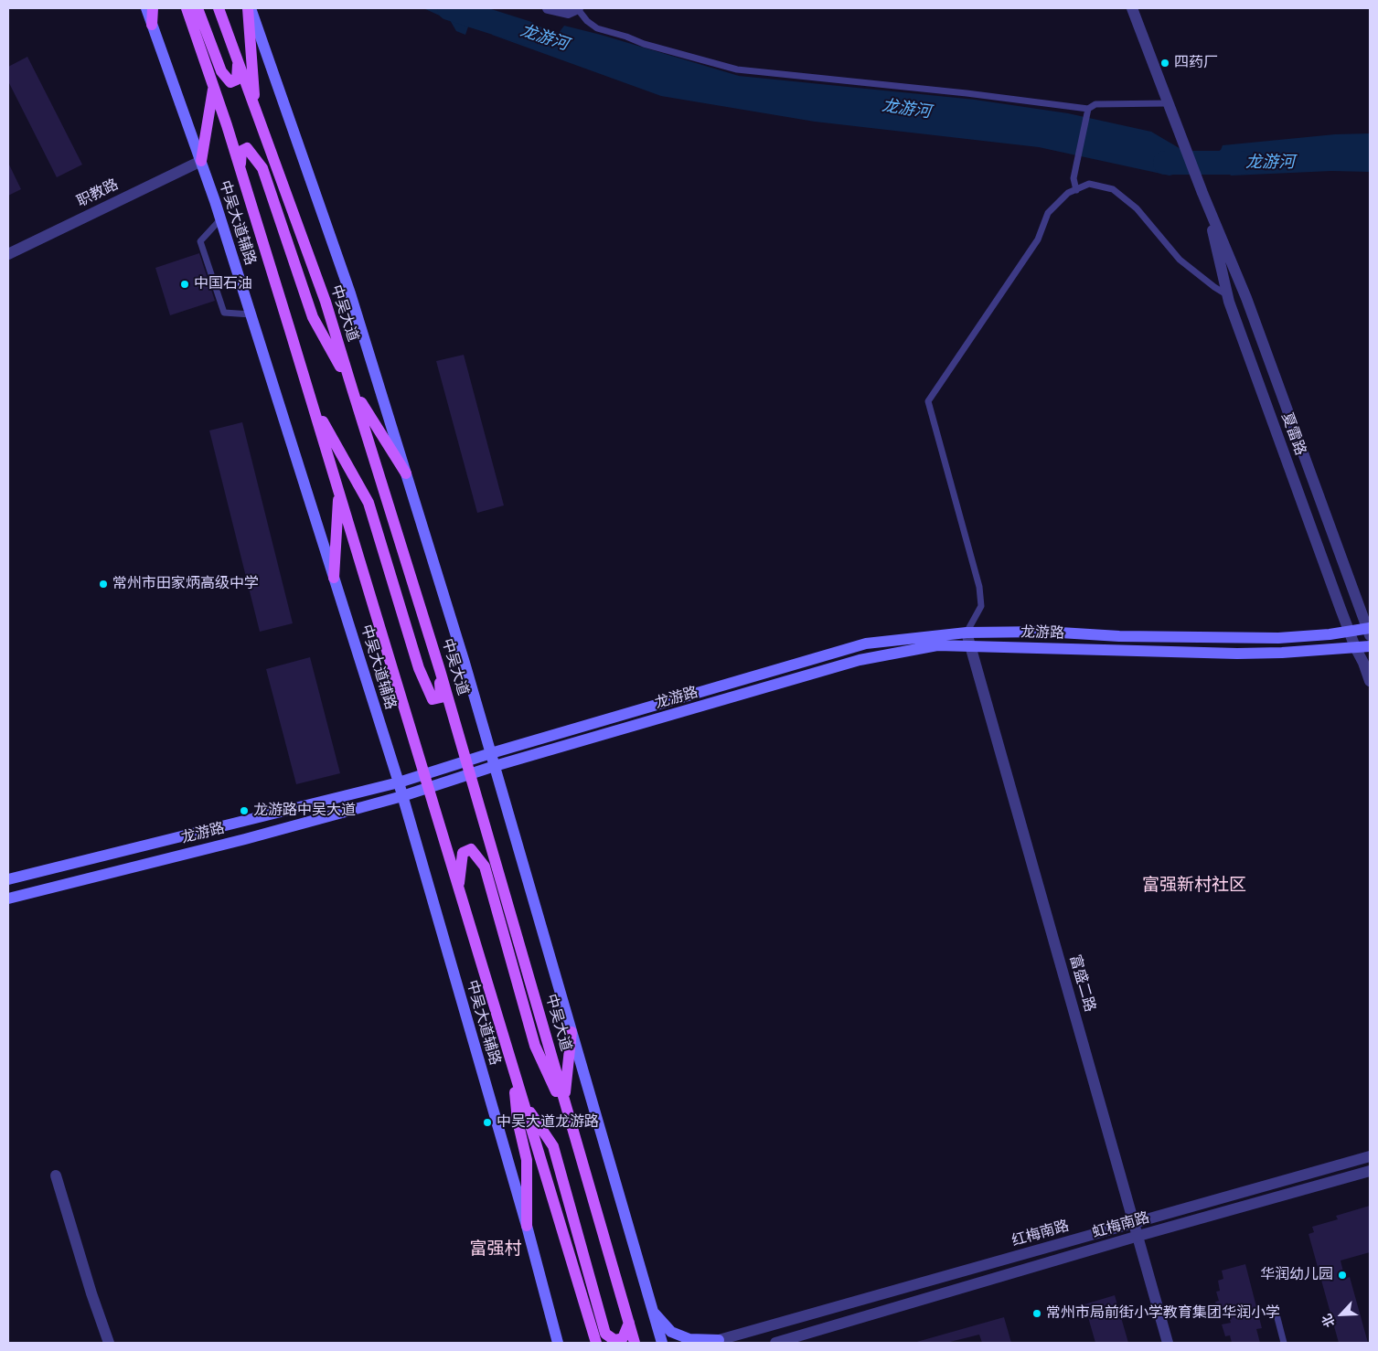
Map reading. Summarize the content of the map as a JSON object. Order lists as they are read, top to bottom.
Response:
{
  "streets": {
    "main road": ["中吴大道辅路", "中吴大道", "龙游路"],
    "street": [
      "职教路",
      "夏雷路",
      "富盛二路",
      "虹梅南路",
      "红梅南路"
    ]
  },
  "crossings": [
    ["职教路", "中吴大道辅路"],
    ["中吴大道辅路", "龙游路"],
    ["中吴大道", "龙游路"],
    ["夏雷路", "龙游路"],
    ["龙游路", "富盛二路"],
    ["富盛二路", "虹梅南路"],
    ["富盛二路", "红梅南路"]
  ],
  "districts": ["富强新村社区", "富强村"],
  "water": ["龙游河"],
  "places": [
    "四药厂",
    "中国石油",
    "常州市田家炳高级中学",
    "龙游路中吴大道",
    "中吴大道龙游路",
    "华润幼儿园",
    "常州市局前街小学教育集团华润小学"
  ],
  "north": "bottom left"
}
